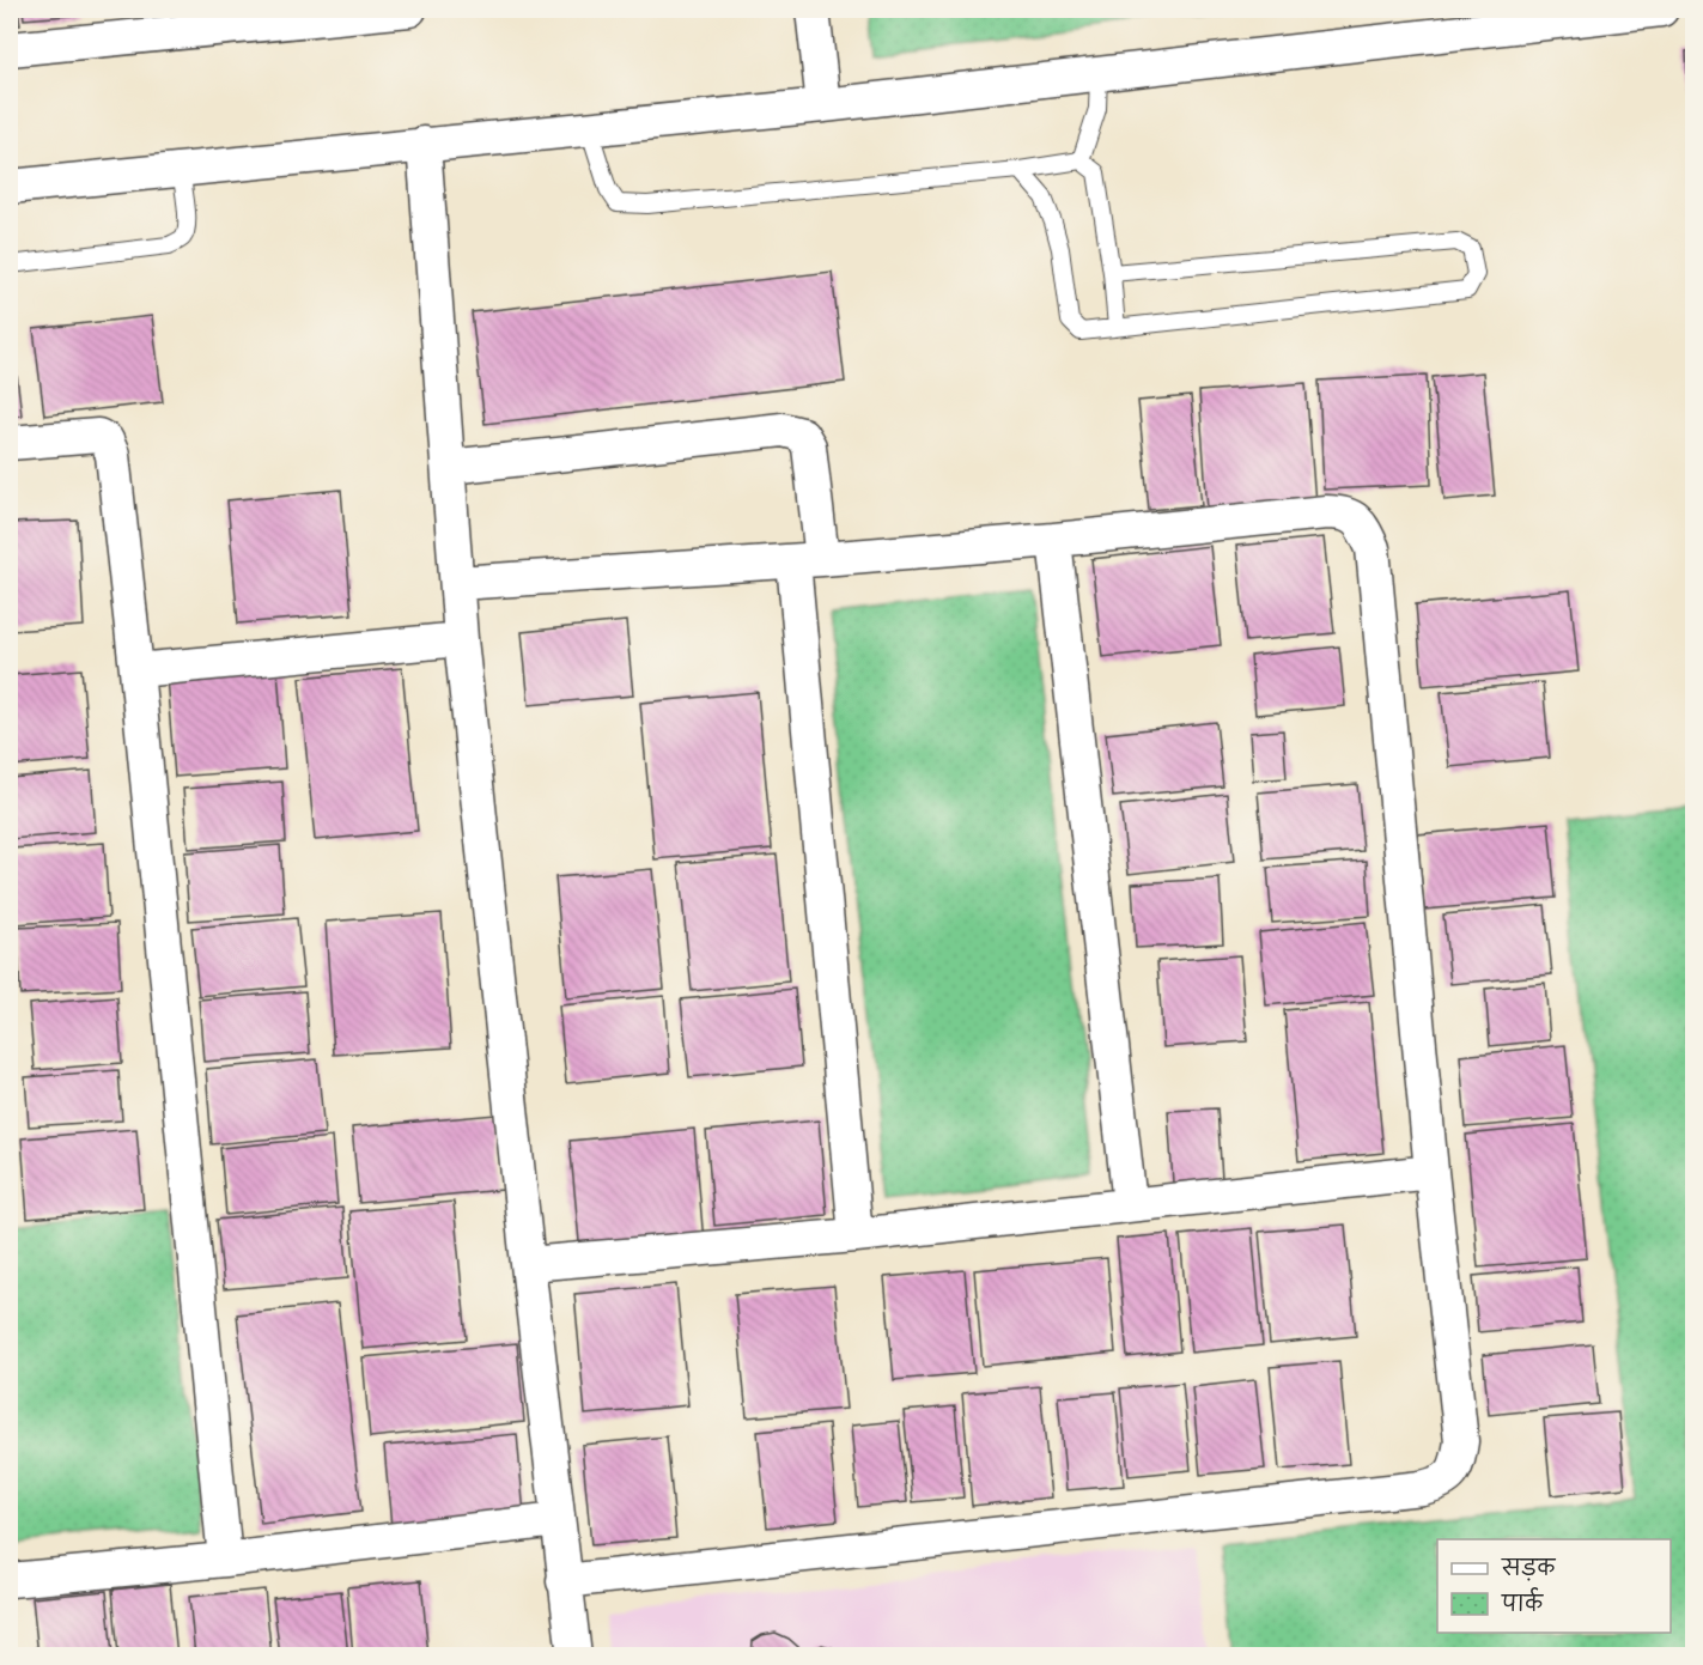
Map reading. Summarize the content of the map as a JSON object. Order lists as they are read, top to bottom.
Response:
{
  "legend": ["सड़क", "पार्क"]
}
